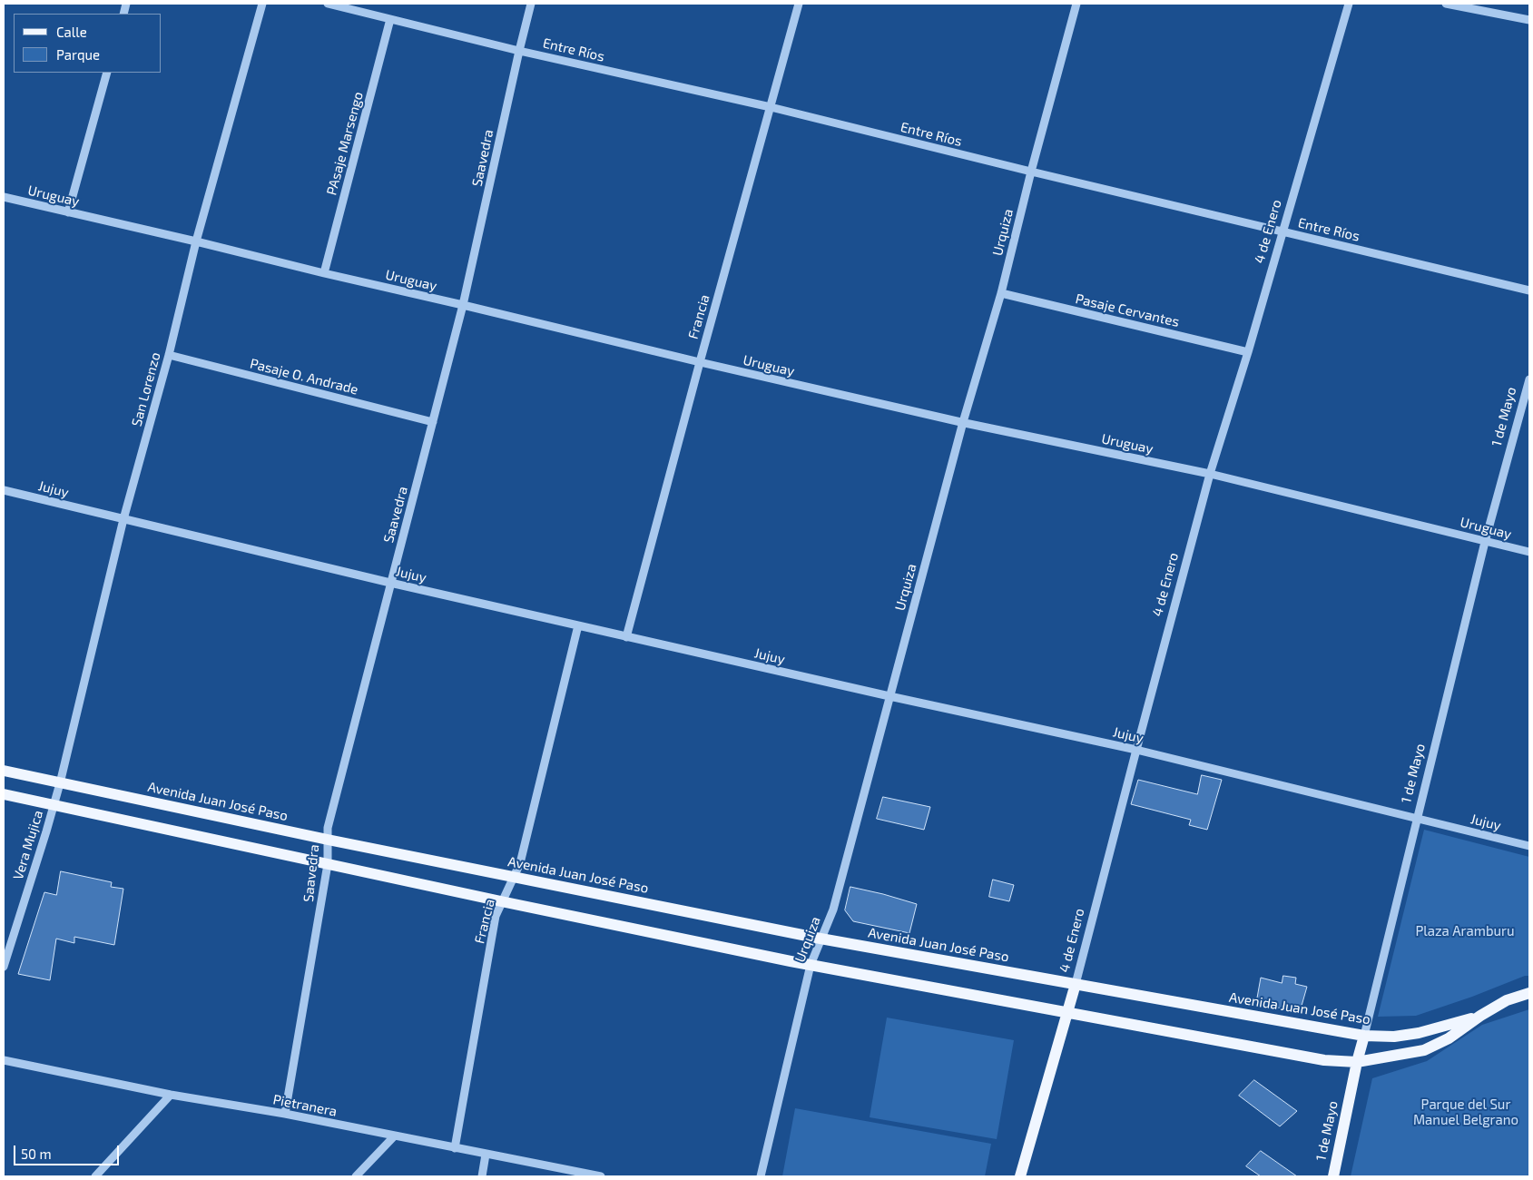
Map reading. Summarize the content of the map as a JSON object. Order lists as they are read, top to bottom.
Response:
{
  "streets": {
    "main road": ["4 de Enero", "1 de Mayo", "Avenida Juan José Paso"],
    "street": [
      "Entre Ríos",
      "PAsaje Marsengo",
      "Saavedra",
      "Uruguay",
      "Urquiza",
      "Pasaje Cervantes",
      "Francia",
      "Pasaje O. Andrade",
      "San Lorenzo",
      "Jujuy",
      "Vera Mujica",
      "Pietranera"
    ]
  },
  "crossings": [
    ["Entre Ríos", "PAsaje Marsengo"],
    ["Entre Ríos", "Saavedra"],
    ["Entre Ríos", "4 de Enero"],
    ["Entre Ríos", "Urquiza"],
    ["Entre Ríos", "Francia"],
    ["PAsaje Marsengo", "Uruguay"],
    ["Saavedra", "Uruguay"],
    ["Saavedra", "Pasaje O. Andrade"],
    ["Saavedra", "Jujuy"],
    ["Saavedra", "Avenida Juan José Paso"],
    ["Saavedra", "Pietranera"],
    ["Uruguay", "4 de Enero"],
    ["Uruguay", "Urquiza"],
    ["Uruguay", "Francia"],
    ["Uruguay", "San Lorenzo"],
    ["Uruguay", "1 de Mayo"],
    ["4 de Enero", "Pasaje Cervantes"],
    ["4 de Enero", "Jujuy"],
    ["4 de Enero", "Avenida Juan José Paso"],
    ["Urquiza", "Pasaje Cervantes"],
    ["Urquiza", "Jujuy"],
    ["Urquiza", "Avenida Juan José Paso"],
    ["Francia", "Jujuy"],
    ["Francia", "Avenida Juan José Paso"],
    ["Francia", "Pietranera"],
    ["Pasaje O. Andrade", "San Lorenzo"],
    ["San Lorenzo", "Jujuy"],
    ["San Lorenzo", "Avenida Juan José Paso"],
    ["San Lorenzo", "Vera Mujica"],
    ["1 de Mayo", "Jujuy"],
    ["1 de Mayo", "Avenida Juan José Paso"],
    ["Avenida Juan José Paso", "Vera Mujica"]
  ],
  "parks": ["Plaza Aramburu", "Parque del Sur Manuel Belgrano"],
  "legend": ["Calle", "Parque"],
  "scale_bar": "50 m"
}
